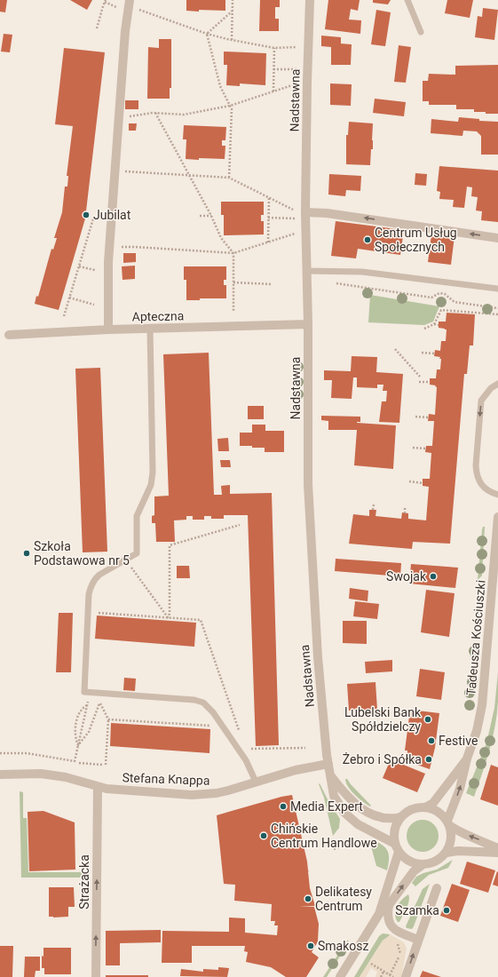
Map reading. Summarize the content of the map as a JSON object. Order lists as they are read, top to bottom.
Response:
{
  "streets": {
    "street": [
      "Nadstawna",
      "Apteczna",
      "Tadeusza Kościuszki",
      "Stefana Knappa",
      "Strażacka"
    ]
  },
  "crossings": [
    ["Nadstawna", "Apteczna"],
    ["Nadstawna", "Tadeusza Kościuszki"],
    ["Nadstawna", "Stefana Knappa"],
    ["Stefana Knappa", "Strażacka"]
  ],
  "one_way": ["Strażacka"],
  "places": [
    "Jubilat",
    "Centrum Usług Społecznych",
    "Szkoła Podstawowa nr 5",
    "Swojak",
    "Lubelski Bank Spółdzielczy",
    "Festive",
    "Żebro i Spółka",
    "Media Expert",
    "Chińskie Centrum Handlowe",
    "Delikatesy Centrum",
    "Szamka",
    "Smakosz"
  ]
}
